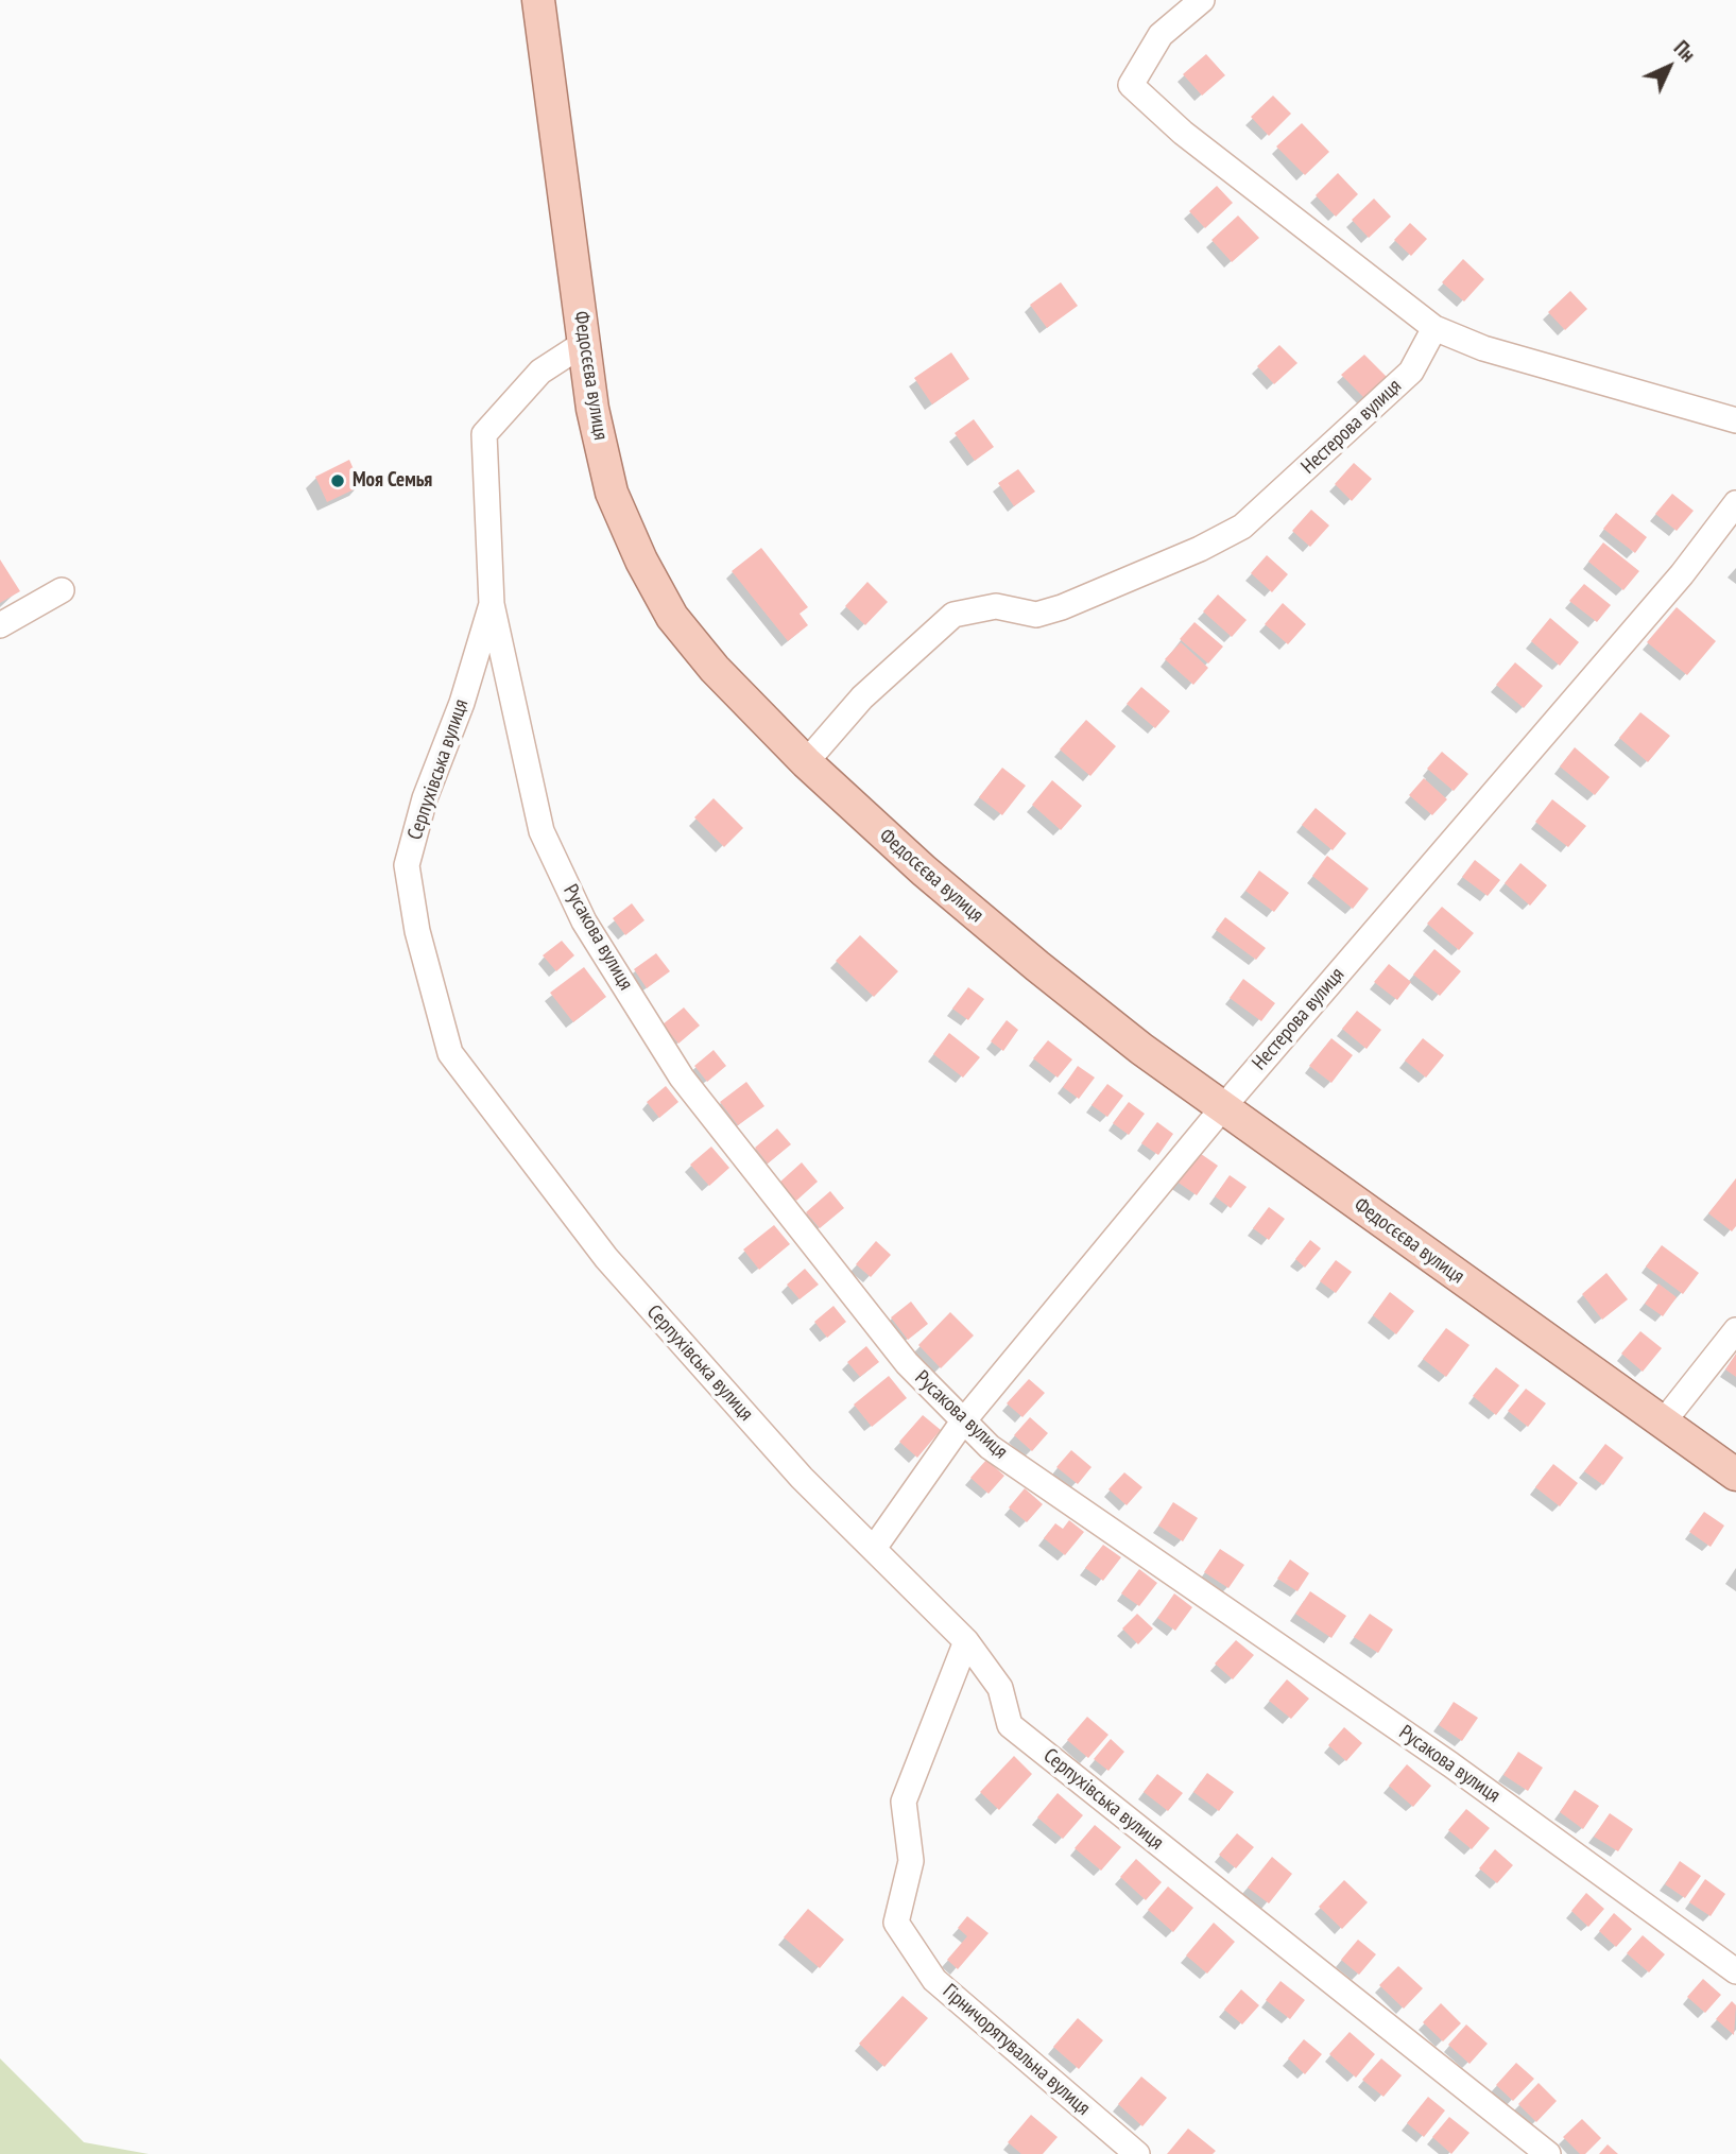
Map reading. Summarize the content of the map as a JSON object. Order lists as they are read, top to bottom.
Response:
{
  "streets": {
    "main road": ["Федосєєва вулиця"],
    "street": [
      "Нестерова вулиця",
      "Серпухівська вулиця",
      "Русакова вулиця",
      "Гірничорятувальна вулиця"
    ]
  },
  "crossings": [
    ["Федосєєва вулиця", "Нестерова вулиця"],
    ["Федосєєва вулиця", "Серпухівська вулиця"],
    ["Нестерова вулиця", "Серпухівська вулиця"],
    ["Нестерова вулиця", "Русакова вулиця"],
    ["Серпухівська вулиця", "Русакова вулиця"],
    ["Серпухівська вулиця", "Гірничорятувальна вулиця"]
  ],
  "places": ["Моя Семья"],
  "north": "top right"
}
